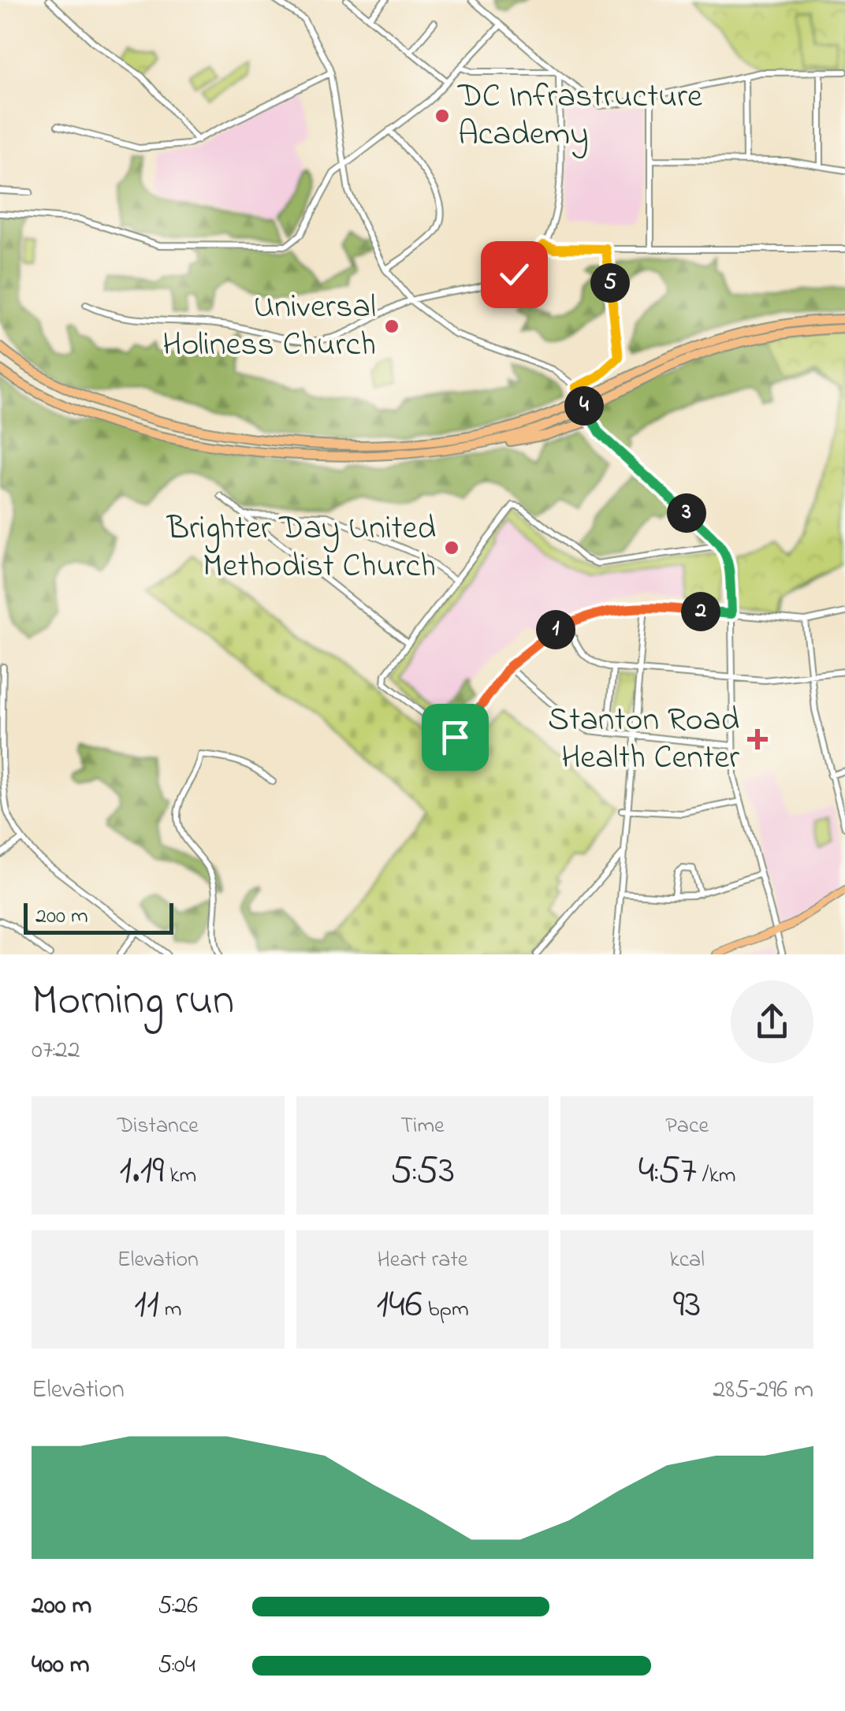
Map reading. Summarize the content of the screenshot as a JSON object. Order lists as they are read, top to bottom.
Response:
{
  "places": {
    "other": ["DC Infrastructure Academy", "Universal Holiness Church", "Brighter Day United Methodist Church"],
    "health": ["Stanton Road Health Center"]
  },
  "scale_bar": "200 m",
  "page": {
    "pins": [
      "5",
      "4",
      "3",
      "2",
      "1"
    ],
    "scale": "200 m",
    "heading": ["Morning run", "07:22"],
    "stats": [
      ["Distance", "1.19 km"],
      ["Time", "5:53"],
      ["Pace", "4:57 /km"],
      ["Elevation", "11 m"],
      ["Heart rate", "146 bpm"],
      ["kcal", "93"]
    ],
    "chart": ["Elevation", "285–296 m"],
    "list": [
      {
        "name": "200 m",
        "note": "5:26"
      },
      {
        "name": "400 m",
        "note": "5:04"
      }
    ]
  }
}
